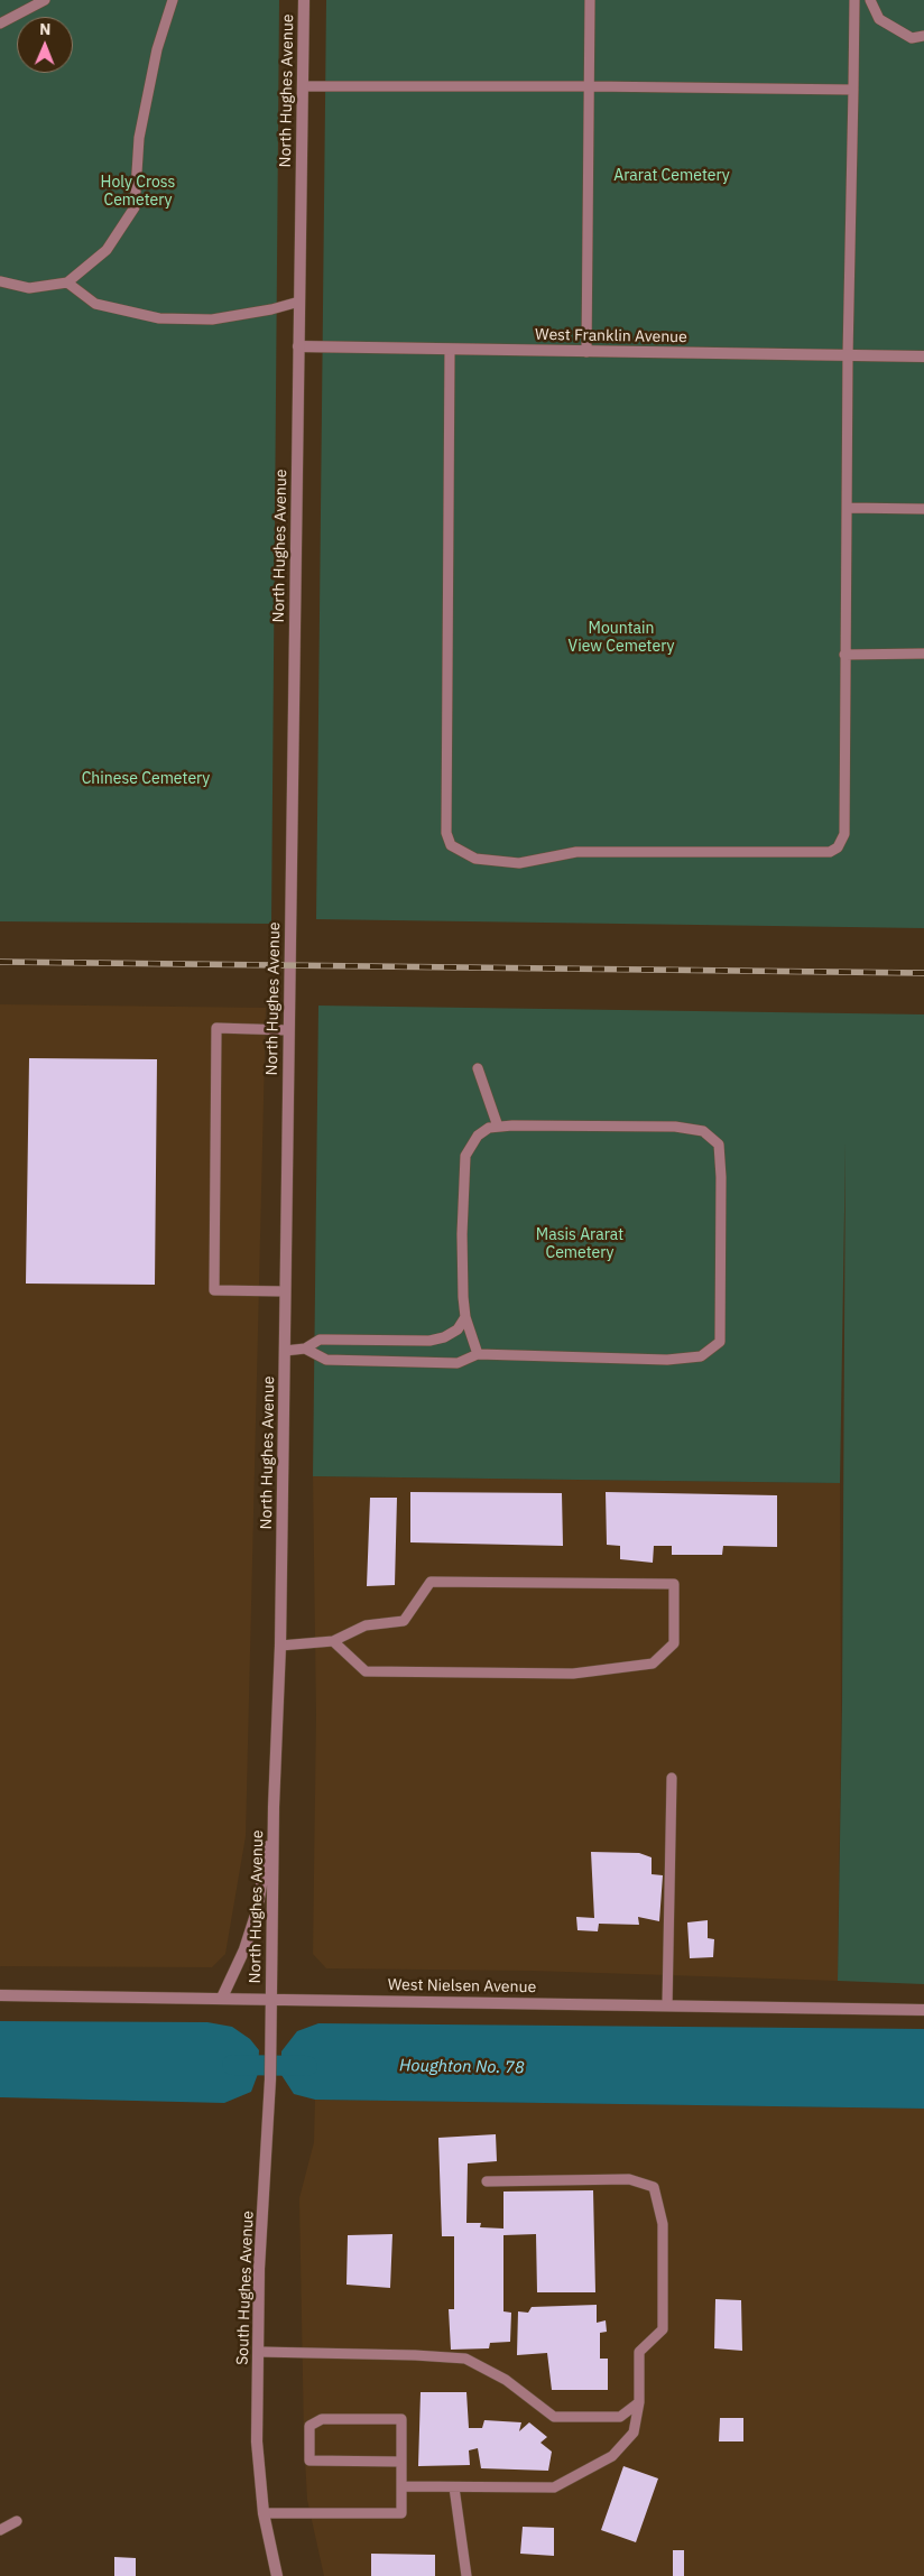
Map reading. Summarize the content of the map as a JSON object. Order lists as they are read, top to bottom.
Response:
{
  "streets": {
    "street": [
      "North Hughes Avenue",
      "West Franklin Avenue",
      "West Nielsen Avenue",
      "South Hughes Avenue"
    ]
  },
  "crossings": [
    ["North Hughes Avenue", "West Franklin Avenue"],
    ["North Hughes Avenue", "West Nielsen Avenue"],
    ["North Hughes Avenue", "South Hughes Avenue"],
    ["West Nielsen Avenue", "South Hughes Avenue"]
  ],
  "water": ["Houghton No. 78"],
  "parks": [
    "Ararat Cemetery",
    "Holy Cross Cemetery",
    "Mountain View Cemetery",
    "Chinese Cemetery",
    "Masis Ararat Cemetery"
  ],
  "north": "top"
}
